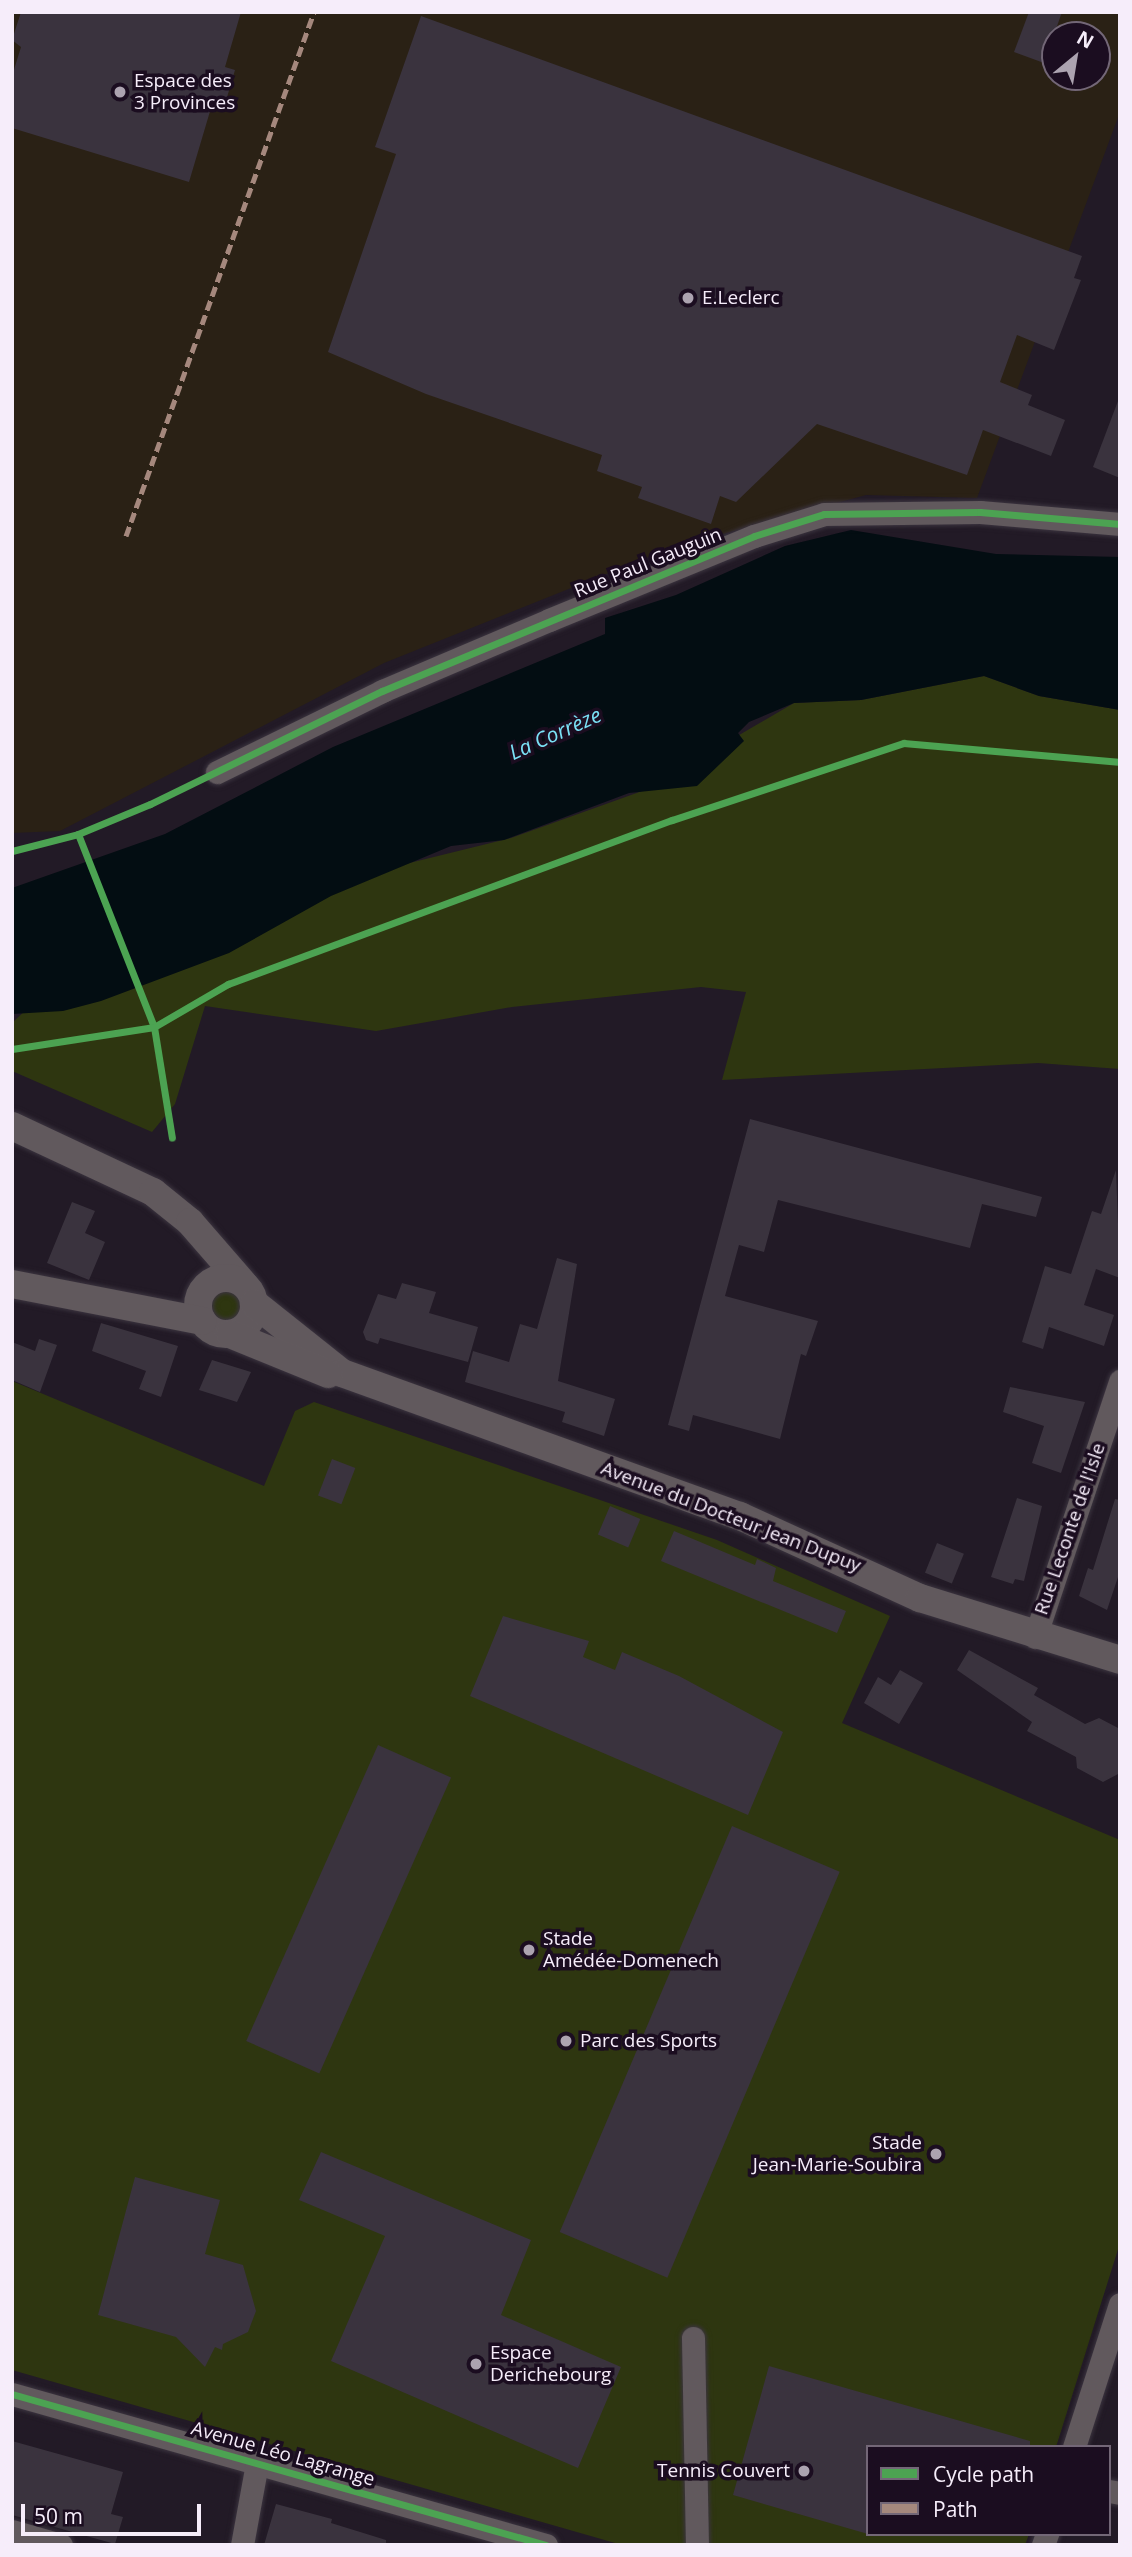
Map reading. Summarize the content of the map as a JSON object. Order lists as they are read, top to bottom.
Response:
{
  "streets": {
    "street": [
      "Rue Paul Gauguin",
      "Avenue du Docteur Jean Dupuy",
      "Rue Leconte de l'Isle",
      "Avenue Léo Lagrange"
    ]
  },
  "crossings": [
    ["Avenue du Docteur Jean Dupuy", "Rue Leconte de l'Isle"]
  ],
  "water": ["La Corrèze"],
  "places": [
    "Espace des 3 Provinces",
    "E.Leclerc",
    "Stade Amédée-Domenech",
    "Parc des Sports",
    "Stade Jean-Marie-Soubira",
    "Espace Derichebourg",
    "Tennis Couvert"
  ],
  "legend": ["Cycle path", "Path"],
  "scale_bar": "50 m",
  "north": "top right"
}
